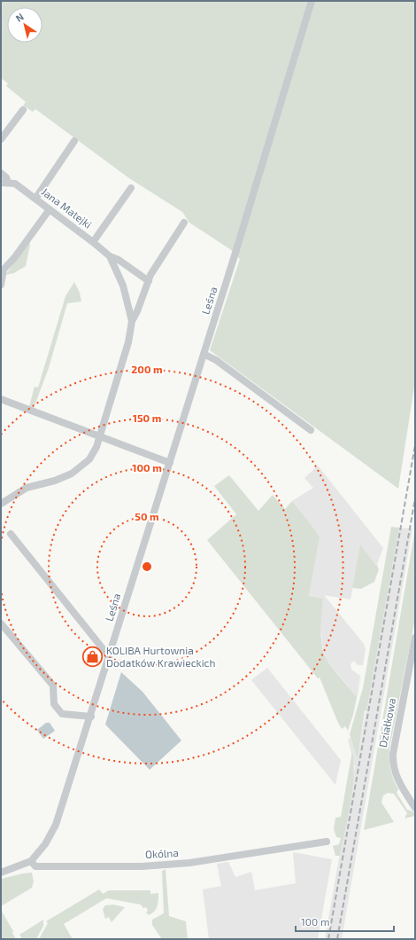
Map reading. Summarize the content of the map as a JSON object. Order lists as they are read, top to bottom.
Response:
{
  "streets": {
    "street": [
      "Jana Matejki",
      "Leśna",
      "Działkowa",
      "Okólna"
    ]
  },
  "crossings": [
    ["Leśna", "Okólna"]
  ],
  "places": {
    "shop": ["KOLIBA Hurtownia Dodatków Krawieckich"]
  },
  "scale_bar": "100 m",
  "north": "top left",
  "rings": [
    "200 m",
    "150 m",
    "100 m",
    "50 m"
  ]
}
